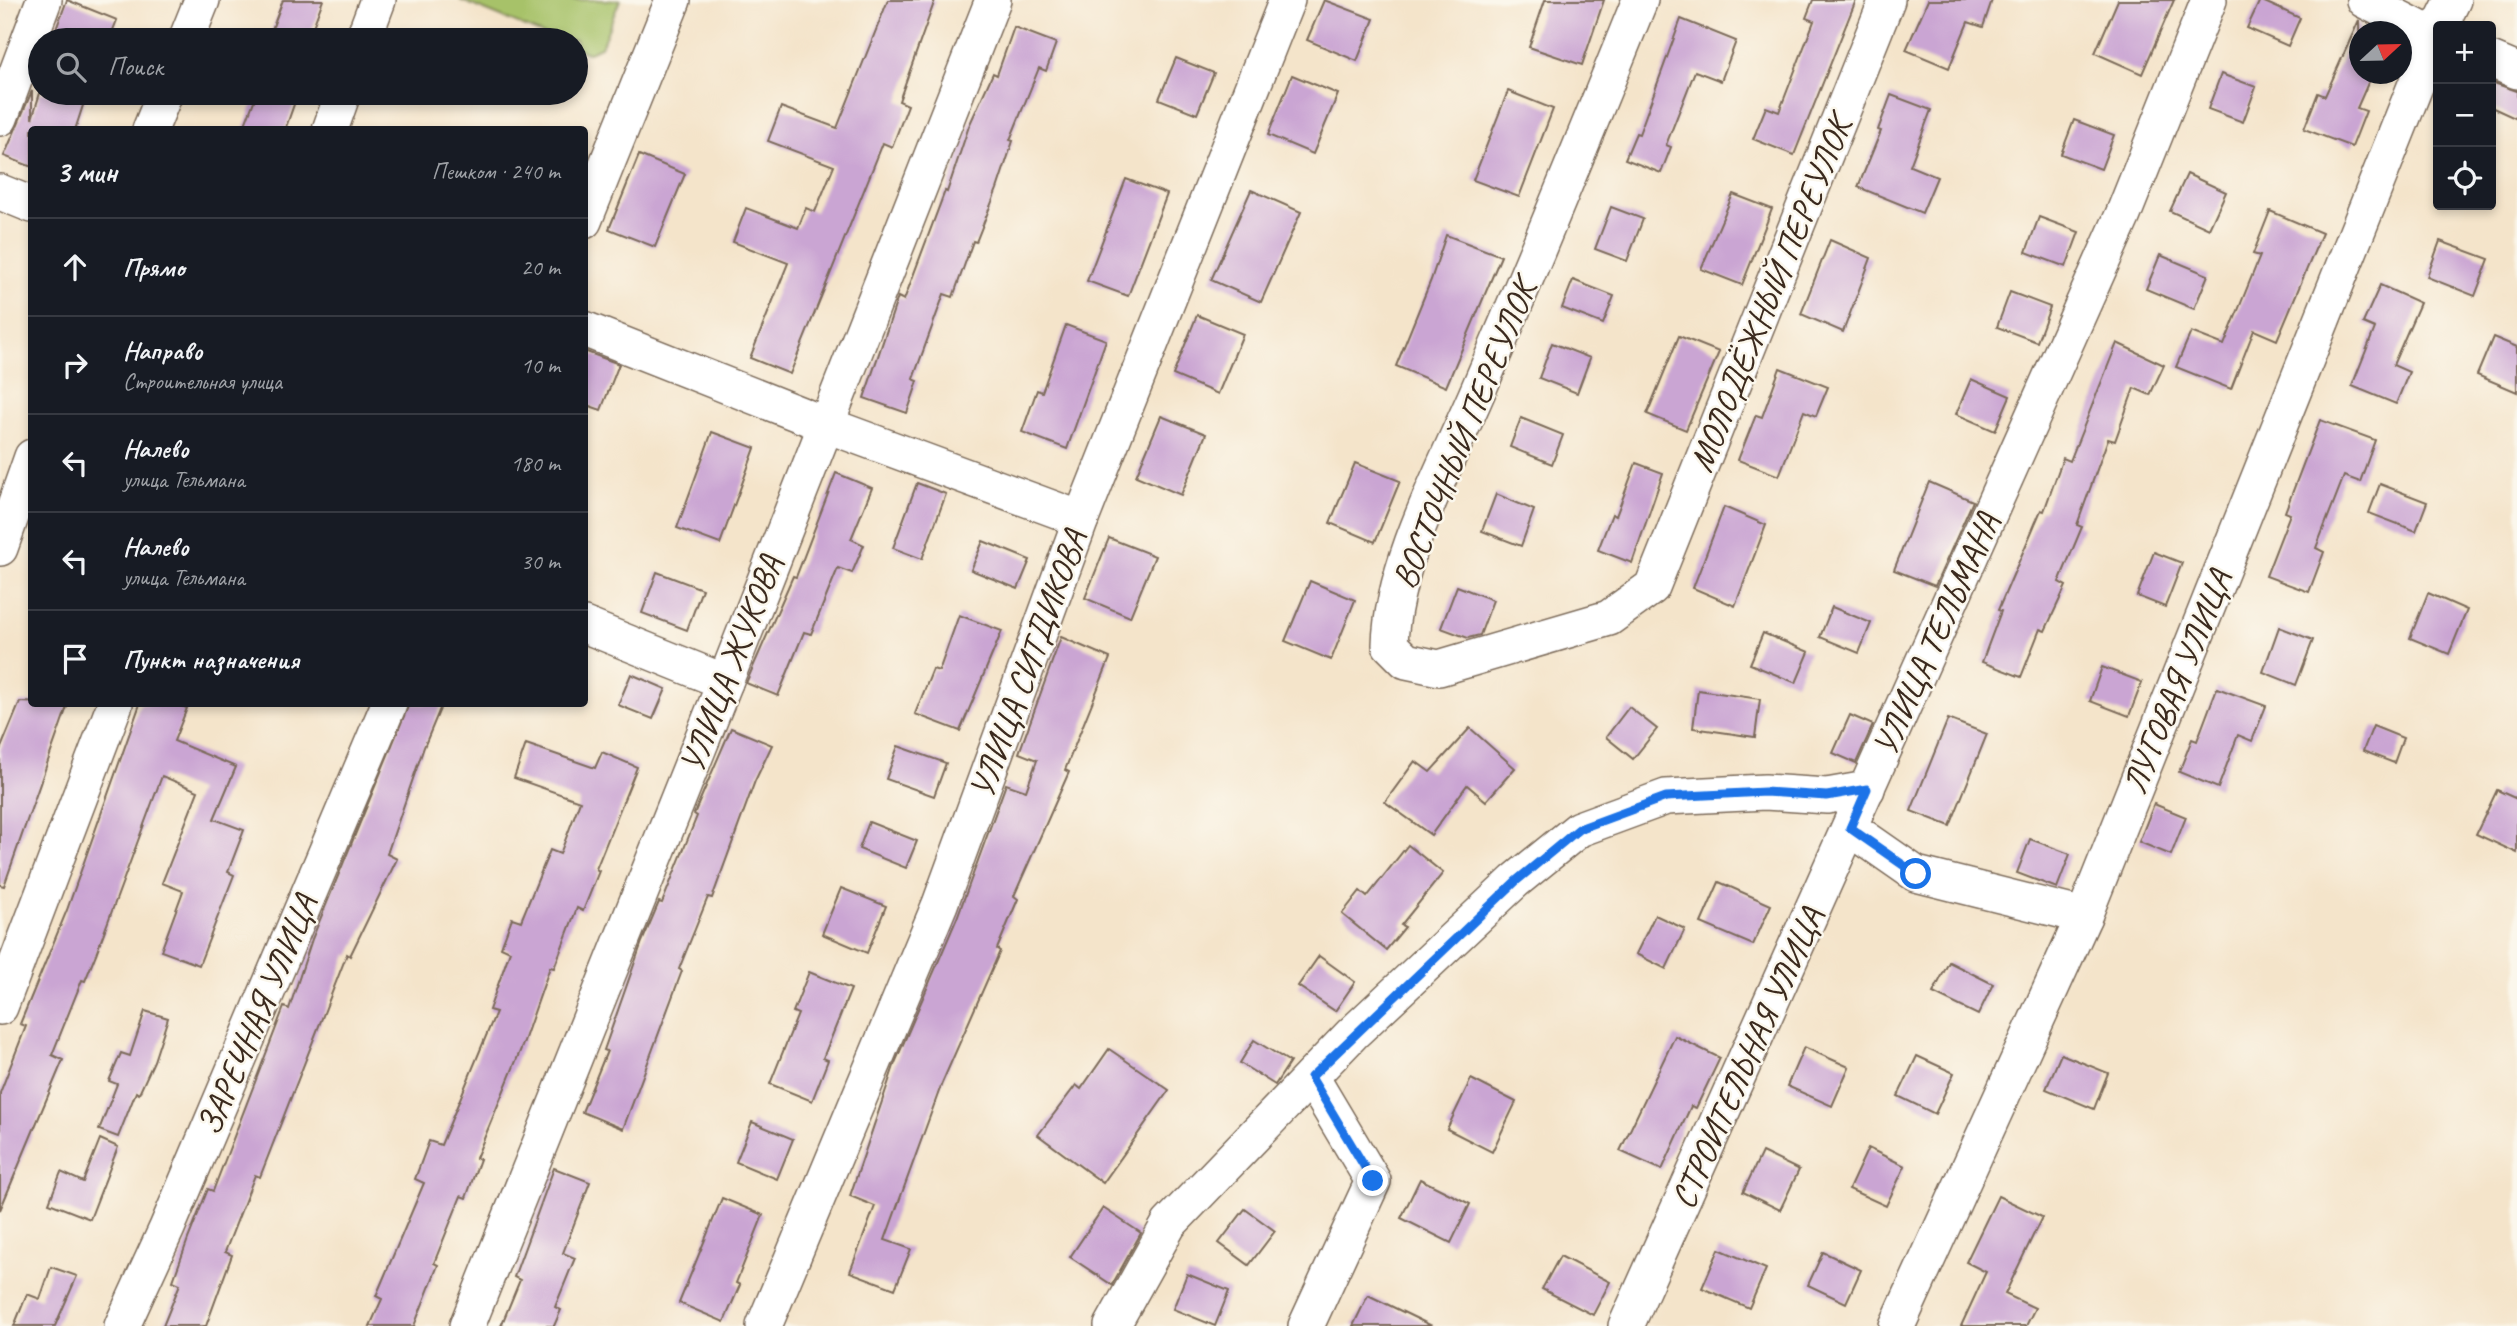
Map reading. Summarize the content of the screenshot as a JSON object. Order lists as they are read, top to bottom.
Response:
{
  "streets": {
    "street": [
      "МОЛОДЁЖНЫЙ ПЕРЕУЛОК",
      "ВОСТОЧНЫЙ ПЕРЕУЛОК",
      "УЛИЦА ТЕЛЬМАНА",
      "УЛИЦА ЖУКОВА",
      "УЛИЦА СИТДИКОВА",
      "ЛУГОВАЯ УЛИЦА",
      "ЗАРЕЧНАЯ УЛИЦА",
      "СТРОИТЕЛЬНАЯ УЛИЦА"
    ]
  },
  "crossings": [
    ["МОЛОДЁЖНЫЙ ПЕРЕУЛОК", "ВОСТОЧНЫЙ ПЕРЕУЛОК"],
    ["УЛИЦА ТЕЛЬМАНА", "СТРОИТЕЛЬНАЯ УЛИЦА"]
  ],
  "north": "right",
  "page": {
    "map_buttons": ["+", "−"],
    "search": "Поиск",
    "heading": ["3 мин", "Пешком · 240 m"],
    "list": [
      ["Прямо", "20 m"],
      ["Направо", "Строительная улица", "10 m"],
      ["Налево", "улица Тельмана", "180 m"],
      ["Налево", "улица Тельмана", "30 m"],
      "Пункт назначения"
    ]
  }
}
